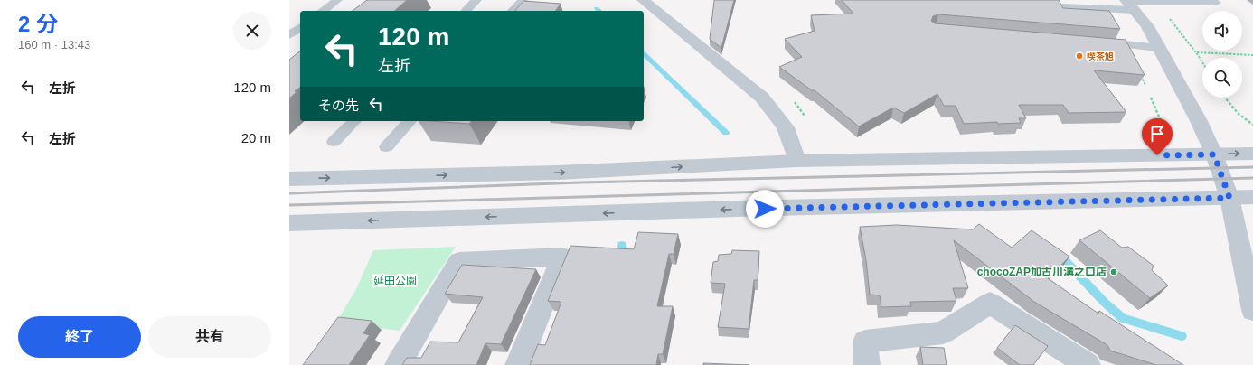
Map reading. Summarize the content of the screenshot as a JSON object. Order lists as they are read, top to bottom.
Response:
{
  "parks": ["延田公園"],
  "places": ["喫茶旭", "chocoZAP加古川溝之口店"],
  "page": {
    "heading": ["2 分", "160 m · 13:43"],
    "turn": ["120 m", "左折"],
    "list": [
      {
        "name": "左折",
        "value": "120 m"
      },
      {
        "name": "左折",
        "value": "20 m"
      }
    ],
    "then": "その先",
    "buttons": ["終了", "共有"]
  }
}
